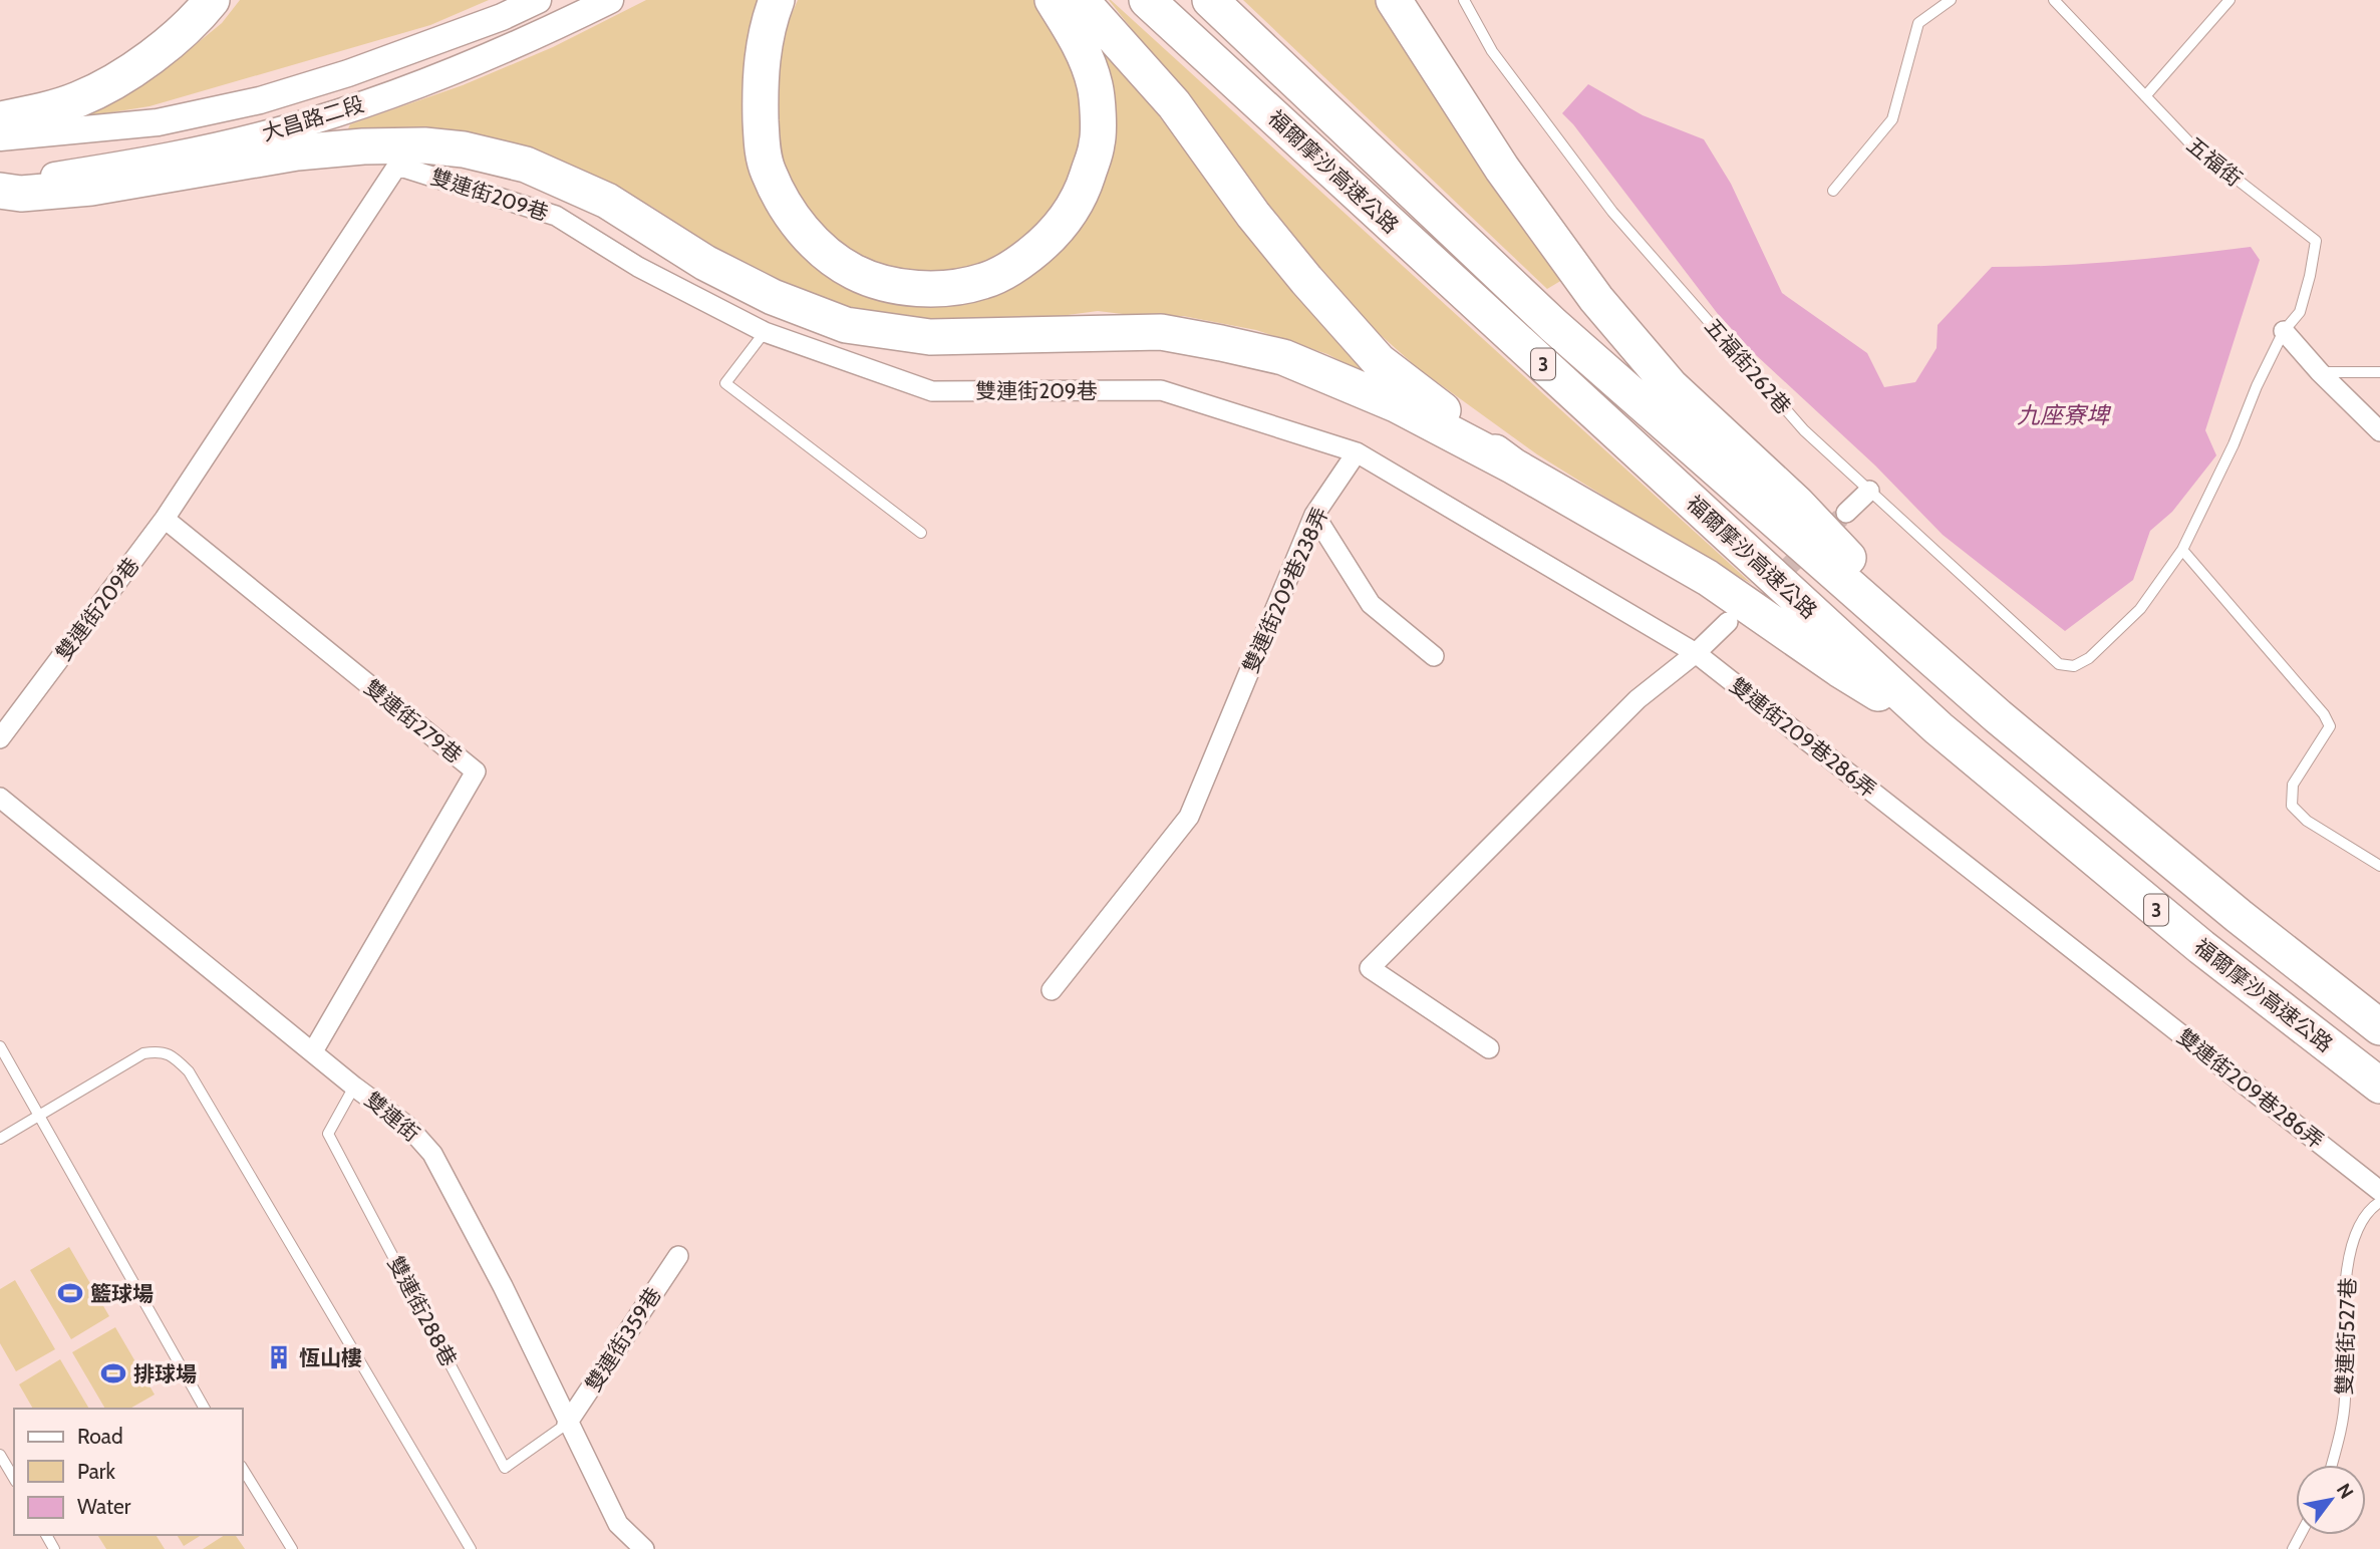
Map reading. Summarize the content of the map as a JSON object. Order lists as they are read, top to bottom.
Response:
{
  "streets": {
    "highway": ["福爾摩沙高速公路", "3"],
    "main road": ["大昌路二段"],
    "street": [
      "雙連街209巷",
      "雙連街209巷238弄",
      "雙連街279巷",
      "雙連街209巷286弄",
      "雙連街",
      "雙連街359巷"
    ],
    "lane": [
      "五福街",
      "五福街262巷",
      "雙連街288巷",
      "雙連街527巷"
    ]
  },
  "crossings": [
    ["雙連街209巷", "雙連街209巷238弄"],
    ["雙連街209巷", "雙連街279巷"],
    ["雙連街279巷", "雙連街"],
    ["雙連街", "雙連街288巷"],
    ["雙連街", "雙連街359巷"],
    ["雙連街288巷", "雙連街359巷"]
  ],
  "water": ["九座寮埤"],
  "places": {
    "sports": ["籃球場", "排球場"],
    "building": ["恆山樓"]
  },
  "legend": ["Road", "Park", "Water"],
  "north": "top right"
}
